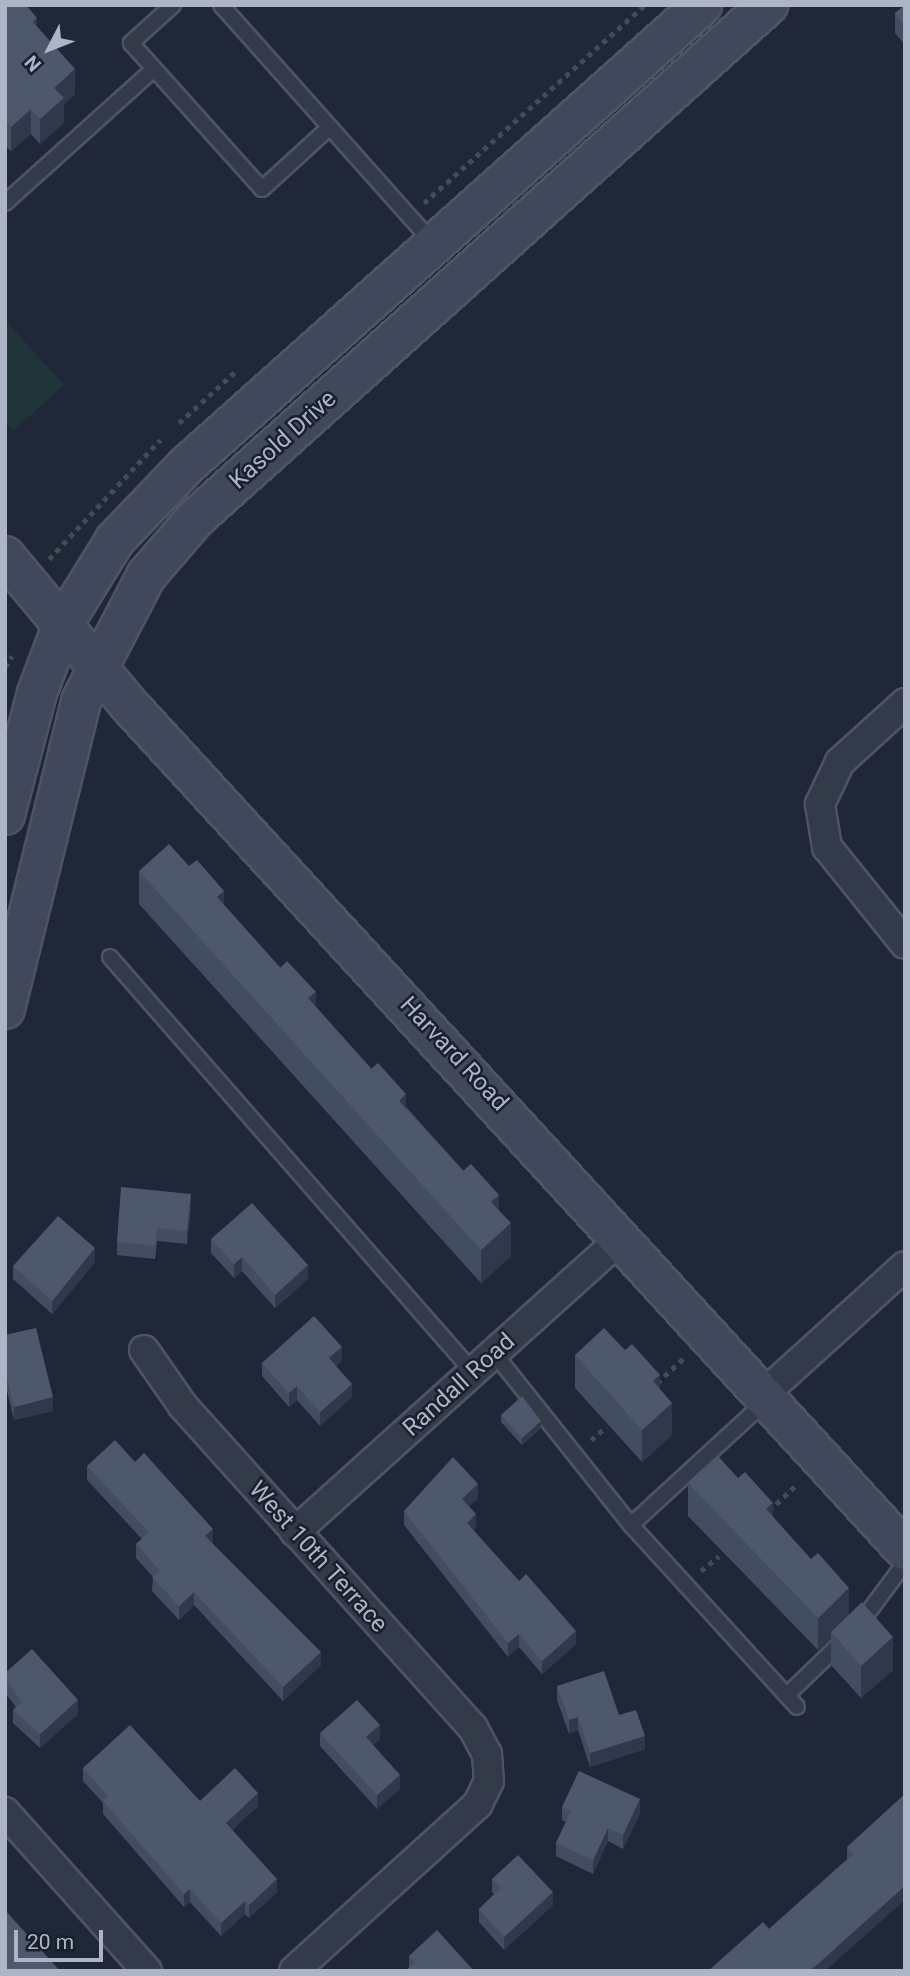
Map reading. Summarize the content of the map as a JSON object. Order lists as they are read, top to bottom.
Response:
{
  "streets": {
    "main road": ["Kasold Drive", "Harvard Road"],
    "street": ["Randall Road", "West 10th Terrace"]
  },
  "crossings": [
    ["Kasold Drive", "Harvard Road"],
    ["Harvard Road", "Randall Road"],
    ["Randall Road", "West 10th Terrace"]
  ],
  "scale_bar": "20 m",
  "north": "bottom left"
}
